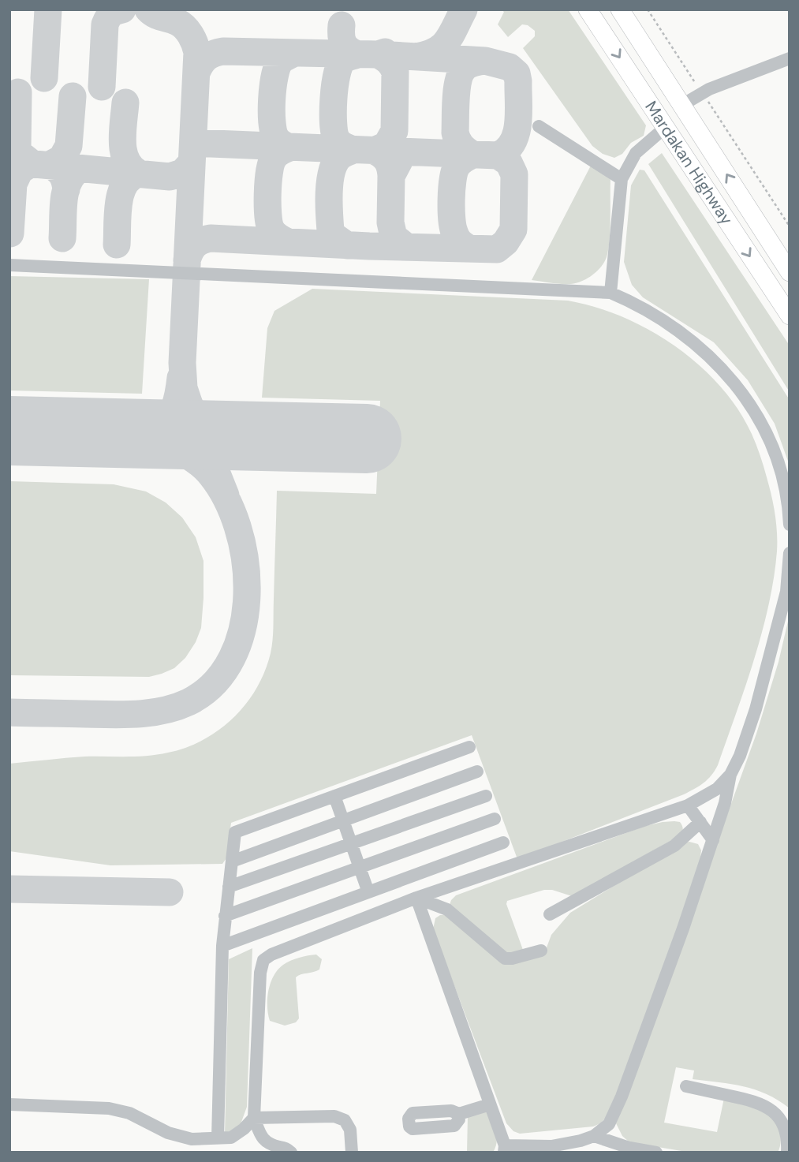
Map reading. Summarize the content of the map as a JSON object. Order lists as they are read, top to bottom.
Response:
{
  "streets": {
    "highway": ["Mardakan Highway"]
  }
}
